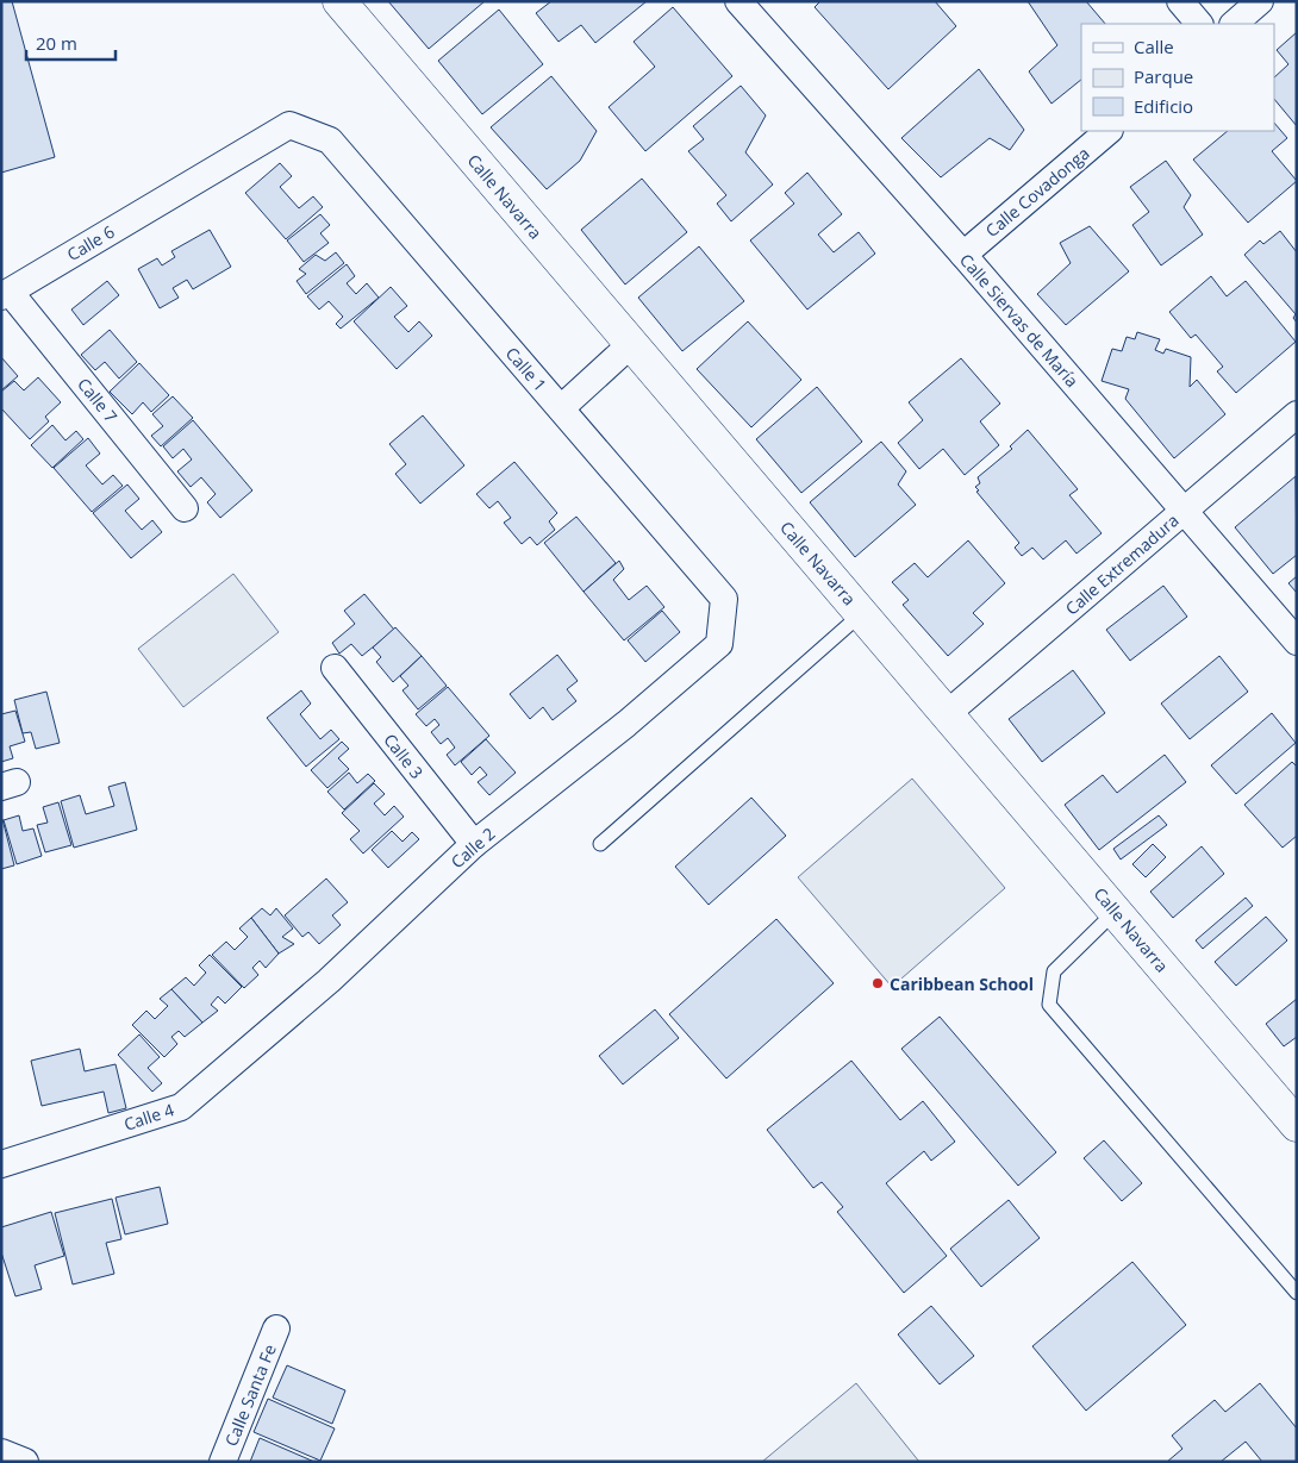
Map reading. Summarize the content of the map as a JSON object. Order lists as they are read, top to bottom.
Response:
{
  "streets": {
    "street": [
      "Calle Covadonga",
      "Calle Navarra",
      "Calle 6",
      "Calle Siervas de María",
      "Calle 1",
      "Calle 7",
      "Calle Extremadura",
      "Calle 3",
      "Calle 2",
      "Calle 4",
      "Calle Santa Fe"
    ]
  },
  "crossings": [
    ["Calle Covadonga", "Calle Siervas de María"],
    ["Calle Navarra", "Calle Extremadura"],
    ["Calle 6", "Calle 1"],
    ["Calle 6", "Calle 7"],
    ["Calle Siervas de María", "Calle Extremadura"],
    ["Calle 1", "Calle 2"],
    ["Calle 3", "Calle 2"],
    ["Calle 2", "Calle 4"]
  ],
  "places": ["Caribbean School"],
  "legend": ["Calle", "Parque", "Edificio"],
  "scale_bar": "20 m"
}
